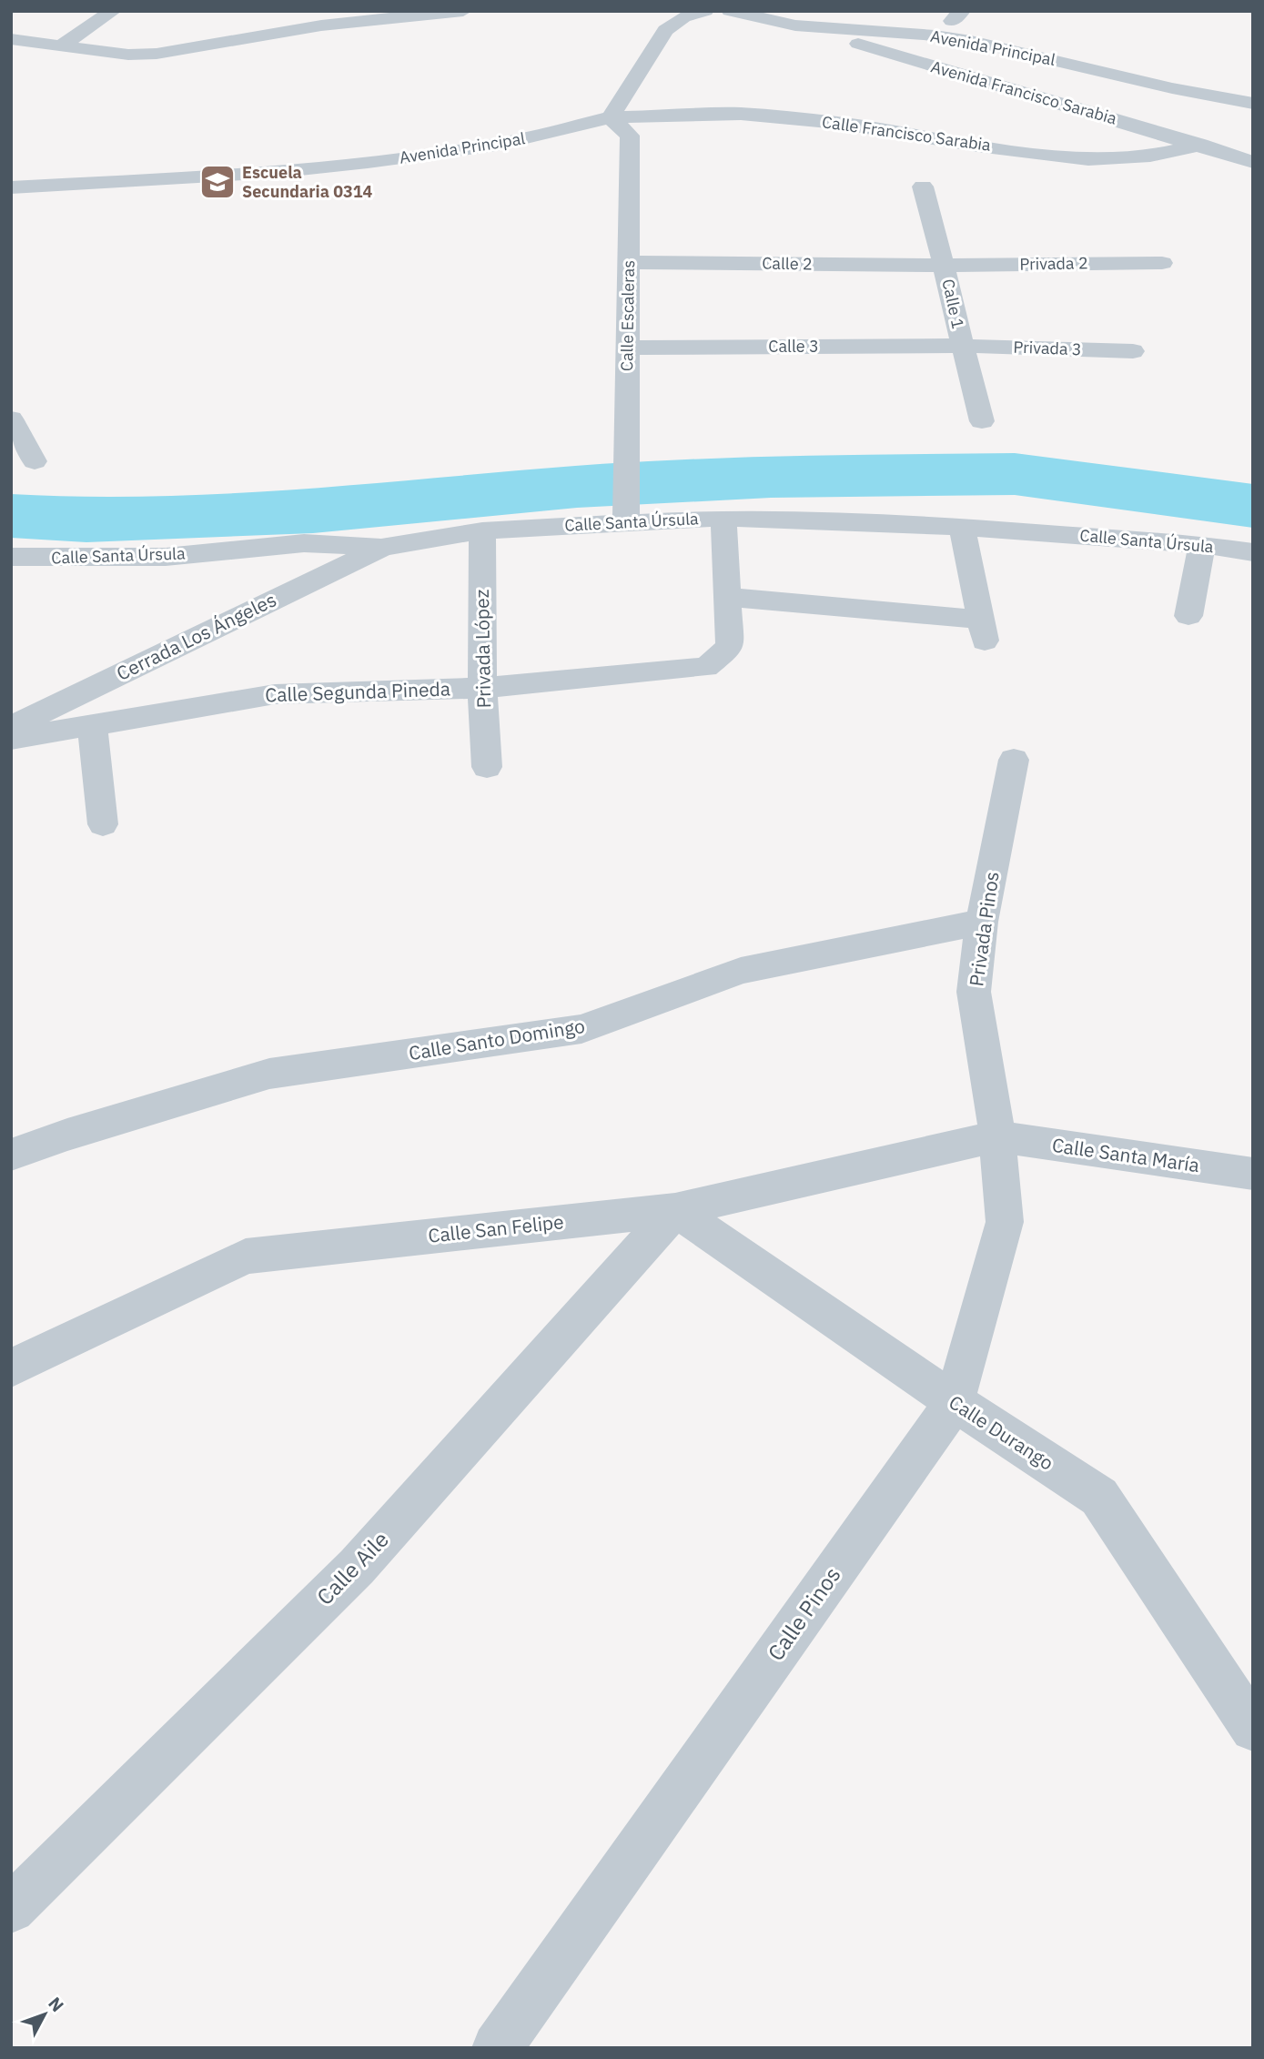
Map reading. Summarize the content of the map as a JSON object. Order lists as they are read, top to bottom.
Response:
{
  "streets": {
    "street": [
      "Avenida Principal",
      "Avenida Francisco Sarabia",
      "Calle Francisco Sarabia",
      "Calle 2",
      "Privada 2",
      "Calle 1",
      "Calle Escaleras",
      "Calle 3",
      "Privada 3",
      "Calle Santa Úrsula",
      "Cerrada Los Ángeles",
      "Privada López",
      "Calle Segunda Pineda",
      "Privada Pinos",
      "Calle Santo Domingo",
      "Calle Santa María",
      "Calle San Felipe",
      "Calle Durango",
      "Calle Aile",
      "Calle Pinos"
    ]
  },
  "crossings": [
    ["Avenida Principal", "Avenida Francisco Sarabia"],
    ["Avenida Principal", "Calle Francisco Sarabia"],
    ["Avenida Principal", "Calle Escaleras"],
    ["Avenida Francisco Sarabia", "Calle Francisco Sarabia"],
    ["Calle Francisco Sarabia", "Calle Escaleras"],
    ["Calle 2", "Privada 2"],
    ["Calle 2", "Calle 1"],
    ["Calle 2", "Calle Escaleras"],
    ["Privada 2", "Calle 1"],
    ["Calle 1", "Calle 3"],
    ["Calle 1", "Privada 3"],
    ["Calle Escaleras", "Calle 3"],
    ["Calle Escaleras", "Calle Santa Úrsula"],
    ["Calle 3", "Privada 3"],
    ["Calle Santa Úrsula", "Cerrada Los Ángeles"],
    ["Calle Santa Úrsula", "Privada López"],
    ["Privada López", "Calle Segunda Pineda"],
    ["Privada Pinos", "Calle Santo Domingo"],
    ["Privada Pinos", "Calle Santa María"],
    ["Privada Pinos", "Calle San Felipe"],
    ["Privada Pinos", "Calle Pinos"],
    ["Calle Santa María", "Calle San Felipe"],
    ["Calle Santa María", "Calle Pinos"],
    ["Calle San Felipe", "Calle Durango"],
    ["Calle San Felipe", "Calle Aile"],
    ["Calle San Felipe", "Calle Pinos"],
    ["Calle Durango", "Calle Aile"],
    ["Calle Durango", "Calle Pinos"]
  ],
  "places": {
    "school or university": ["Escuela Secundaria 0314"]
  },
  "north": "top right"
}
